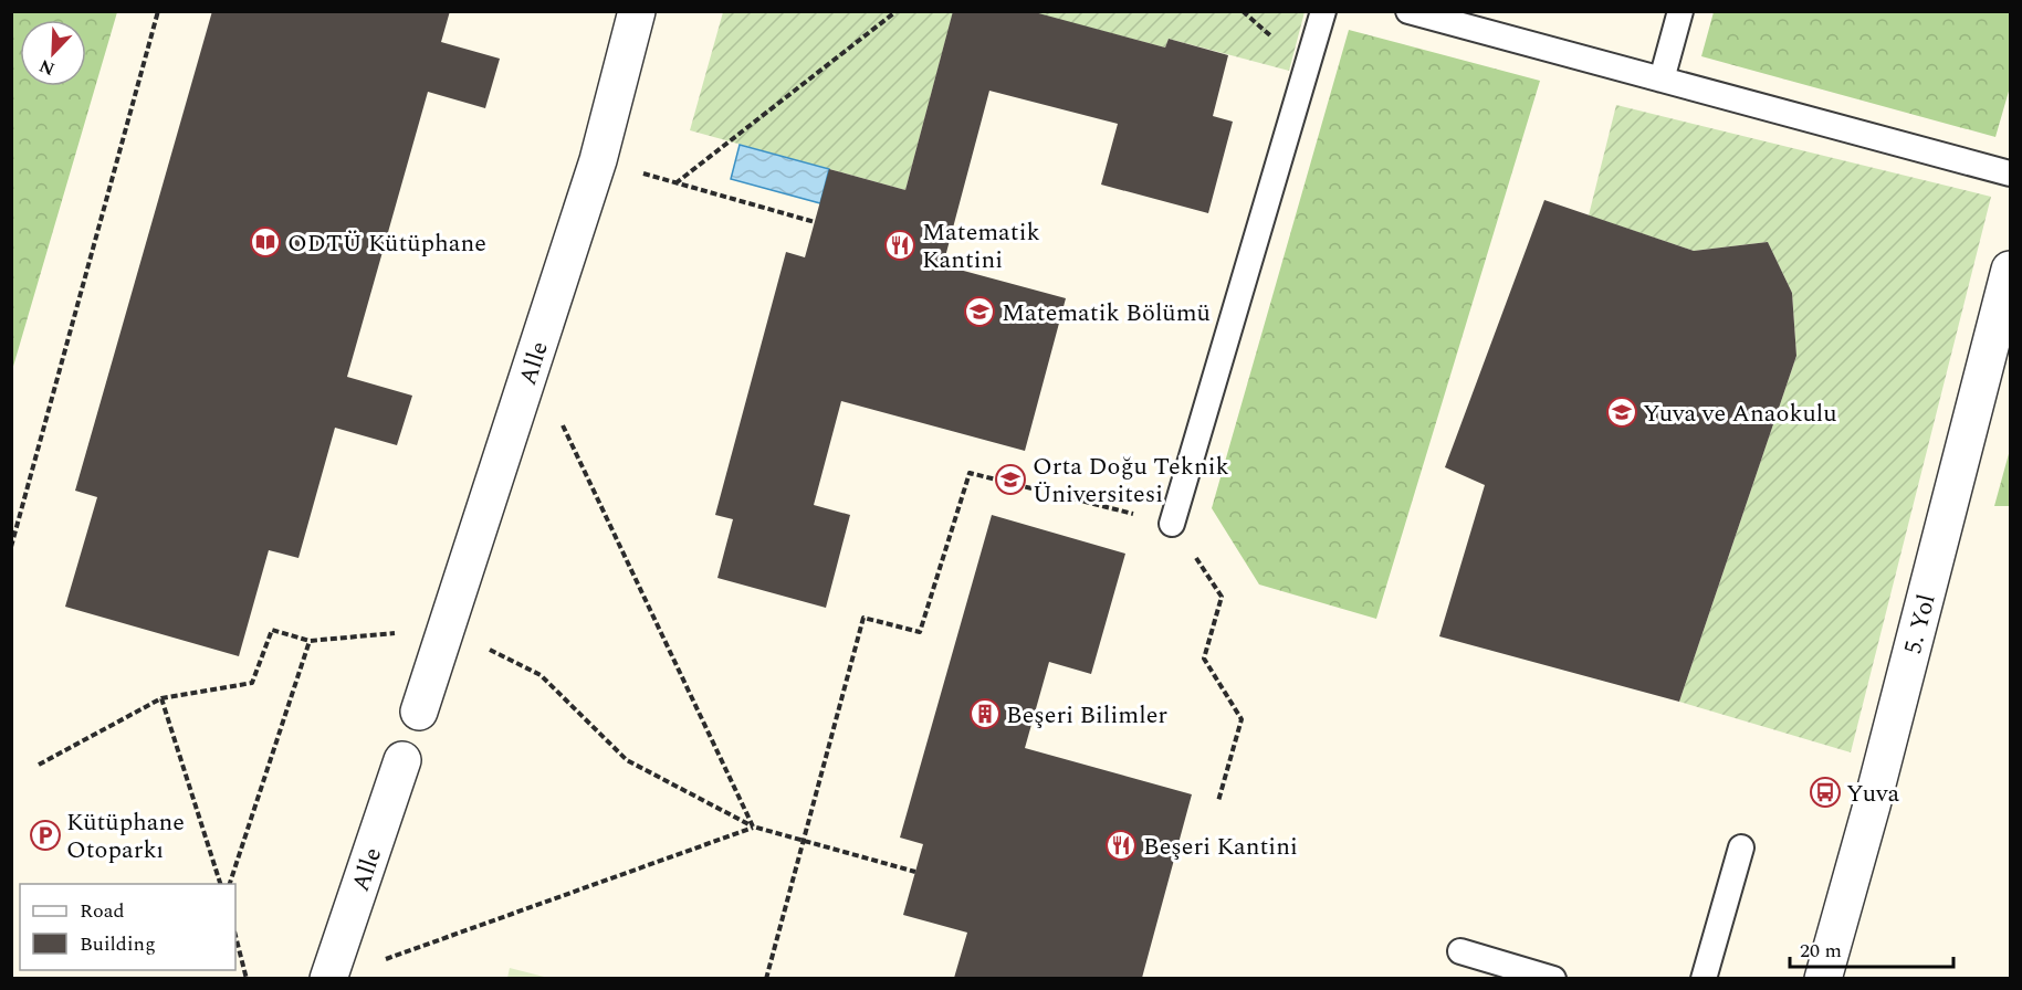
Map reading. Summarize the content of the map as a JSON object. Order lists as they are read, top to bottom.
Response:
{
  "streets": {
    "street": ["Alle", "5. Yol"]
  },
  "places": {
    "library": ["ODTÜ Kütüphane"],
    "restaurant": ["Matematik Kantini", "Beşeri Kantini"],
    "school or university": ["Matematik Bölümü", "Yuva ve Anaokulu", "Orta Doğu Teknik Üniversitesi"],
    "building": ["Beşeri Bilimler"],
    "bus stop": ["Yuva"],
    "parking": ["Kütüphane Otoparkı"]
  },
  "legend": ["Road", "Building"],
  "scale_bar": "20 m",
  "north": "bottom left"
}
